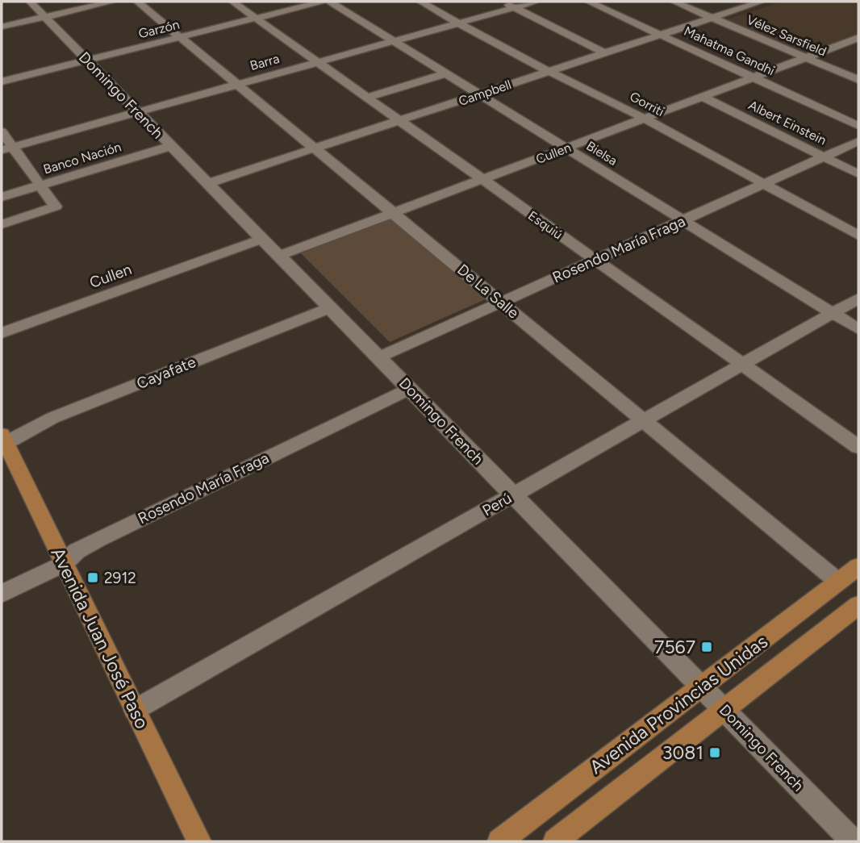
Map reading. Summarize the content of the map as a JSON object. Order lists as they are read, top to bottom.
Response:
{
  "streets": {
    "main road": ["Avenida Juan José Paso", "Avenida Provincias Unidas"],
    "street": [
      "Garzón",
      "Vélez Sarsfield",
      "Mahatma Gandhi",
      "Barra",
      "Campbell",
      "Domingo French",
      "Gorriti",
      "Albert Einstein",
      "Cullen",
      "Bielsa",
      "Banco Nación",
      "Esquiú",
      "Rosendo María Fraga",
      "De La Salle",
      "Cayafate",
      "Perú"
    ]
  },
  "crossings": [
    ["Garzón", "Domingo French"],
    ["Garzón", "Esquiú"],
    ["Garzón", "De La Salle"],
    ["Vélez Sarsfield", "Campbell"],
    ["Vélez Sarsfield", "Cullen"],
    ["Mahatma Gandhi", "Campbell"],
    ["Mahatma Gandhi", "Cullen"],
    ["Barra", "Domingo French"],
    ["Barra", "Gorriti"],
    ["Barra", "Bielsa"],
    ["Barra", "Esquiú"],
    ["Barra", "De La Salle"],
    ["Campbell", "Domingo French"],
    ["Campbell", "Gorriti"],
    ["Campbell", "Bielsa"],
    ["Campbell", "Esquiú"],
    ["Campbell", "De La Salle"],
    ["Domingo French", "Cullen"],
    ["Domingo French", "Banco Nación"],
    ["Domingo French", "Rosendo María Fraga"],
    ["Domingo French", "Cayafate"],
    ["Domingo French", "Perú"],
    ["Domingo French", "Avenida Provincias Unidas"],
    ["Gorriti", "Cullen"],
    ["Gorriti", "Rosendo María Fraga"],
    ["Albert Einstein", "Cullen"],
    ["Albert Einstein", "Rosendo María Fraga"],
    ["Cullen", "Bielsa"],
    ["Cullen", "Esquiú"],
    ["Cullen", "De La Salle"],
    ["Bielsa", "Rosendo María Fraga"],
    ["Bielsa", "Perú"],
    ["Esquiú", "Rosendo María Fraga"],
    ["Esquiú", "Perú"],
    ["Rosendo María Fraga", "De La Salle"],
    ["Rosendo María Fraga", "Avenida Juan José Paso"],
    ["De La Salle", "Perú"],
    ["De La Salle", "Avenida Provincias Unidas"],
    ["Cayafate", "Avenida Juan José Paso"],
    ["Perú", "Avenida Juan José Paso"]
  ],
  "places": {
    "transit": ["2912", "7567", "3081"]
  }
}
